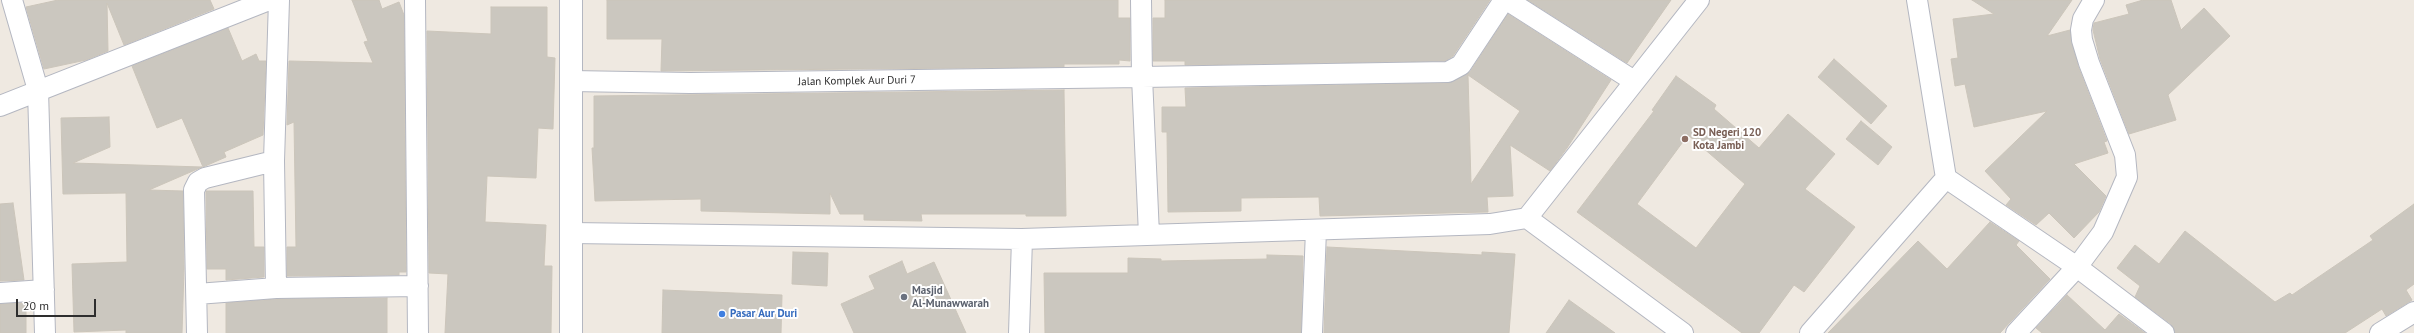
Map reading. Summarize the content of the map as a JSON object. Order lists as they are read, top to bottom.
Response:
{
  "streets": {
    "street": ["Jalan Komplek Aur Duri 7"]
  },
  "places": ["SD Negeri 120 Kota Jambi", "Masjid Al-Munawwarah", "Pasar Aur Duri"],
  "scale_bar": "20 m"
}
